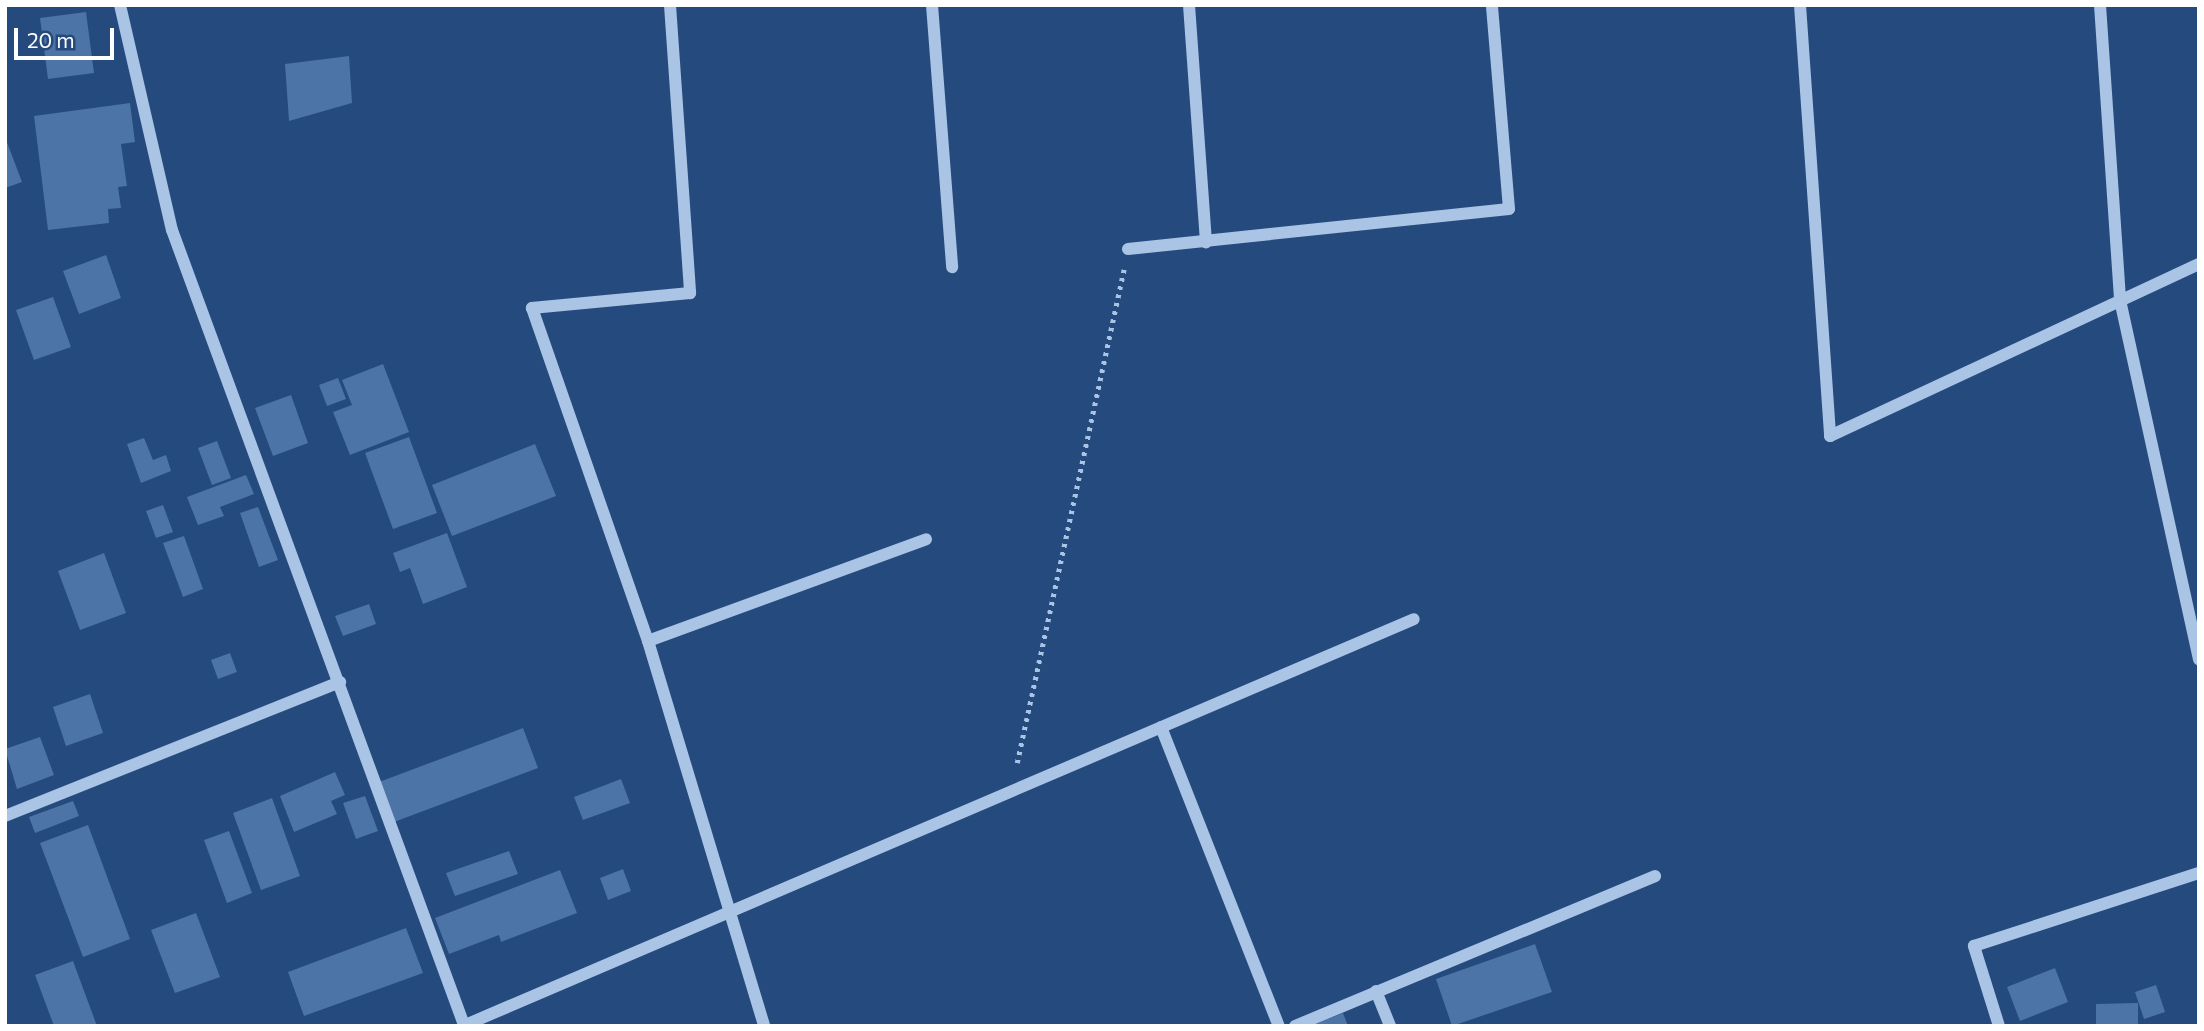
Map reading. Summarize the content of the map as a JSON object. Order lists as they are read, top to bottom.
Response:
{
  "scale_bar": "20 m"
}
